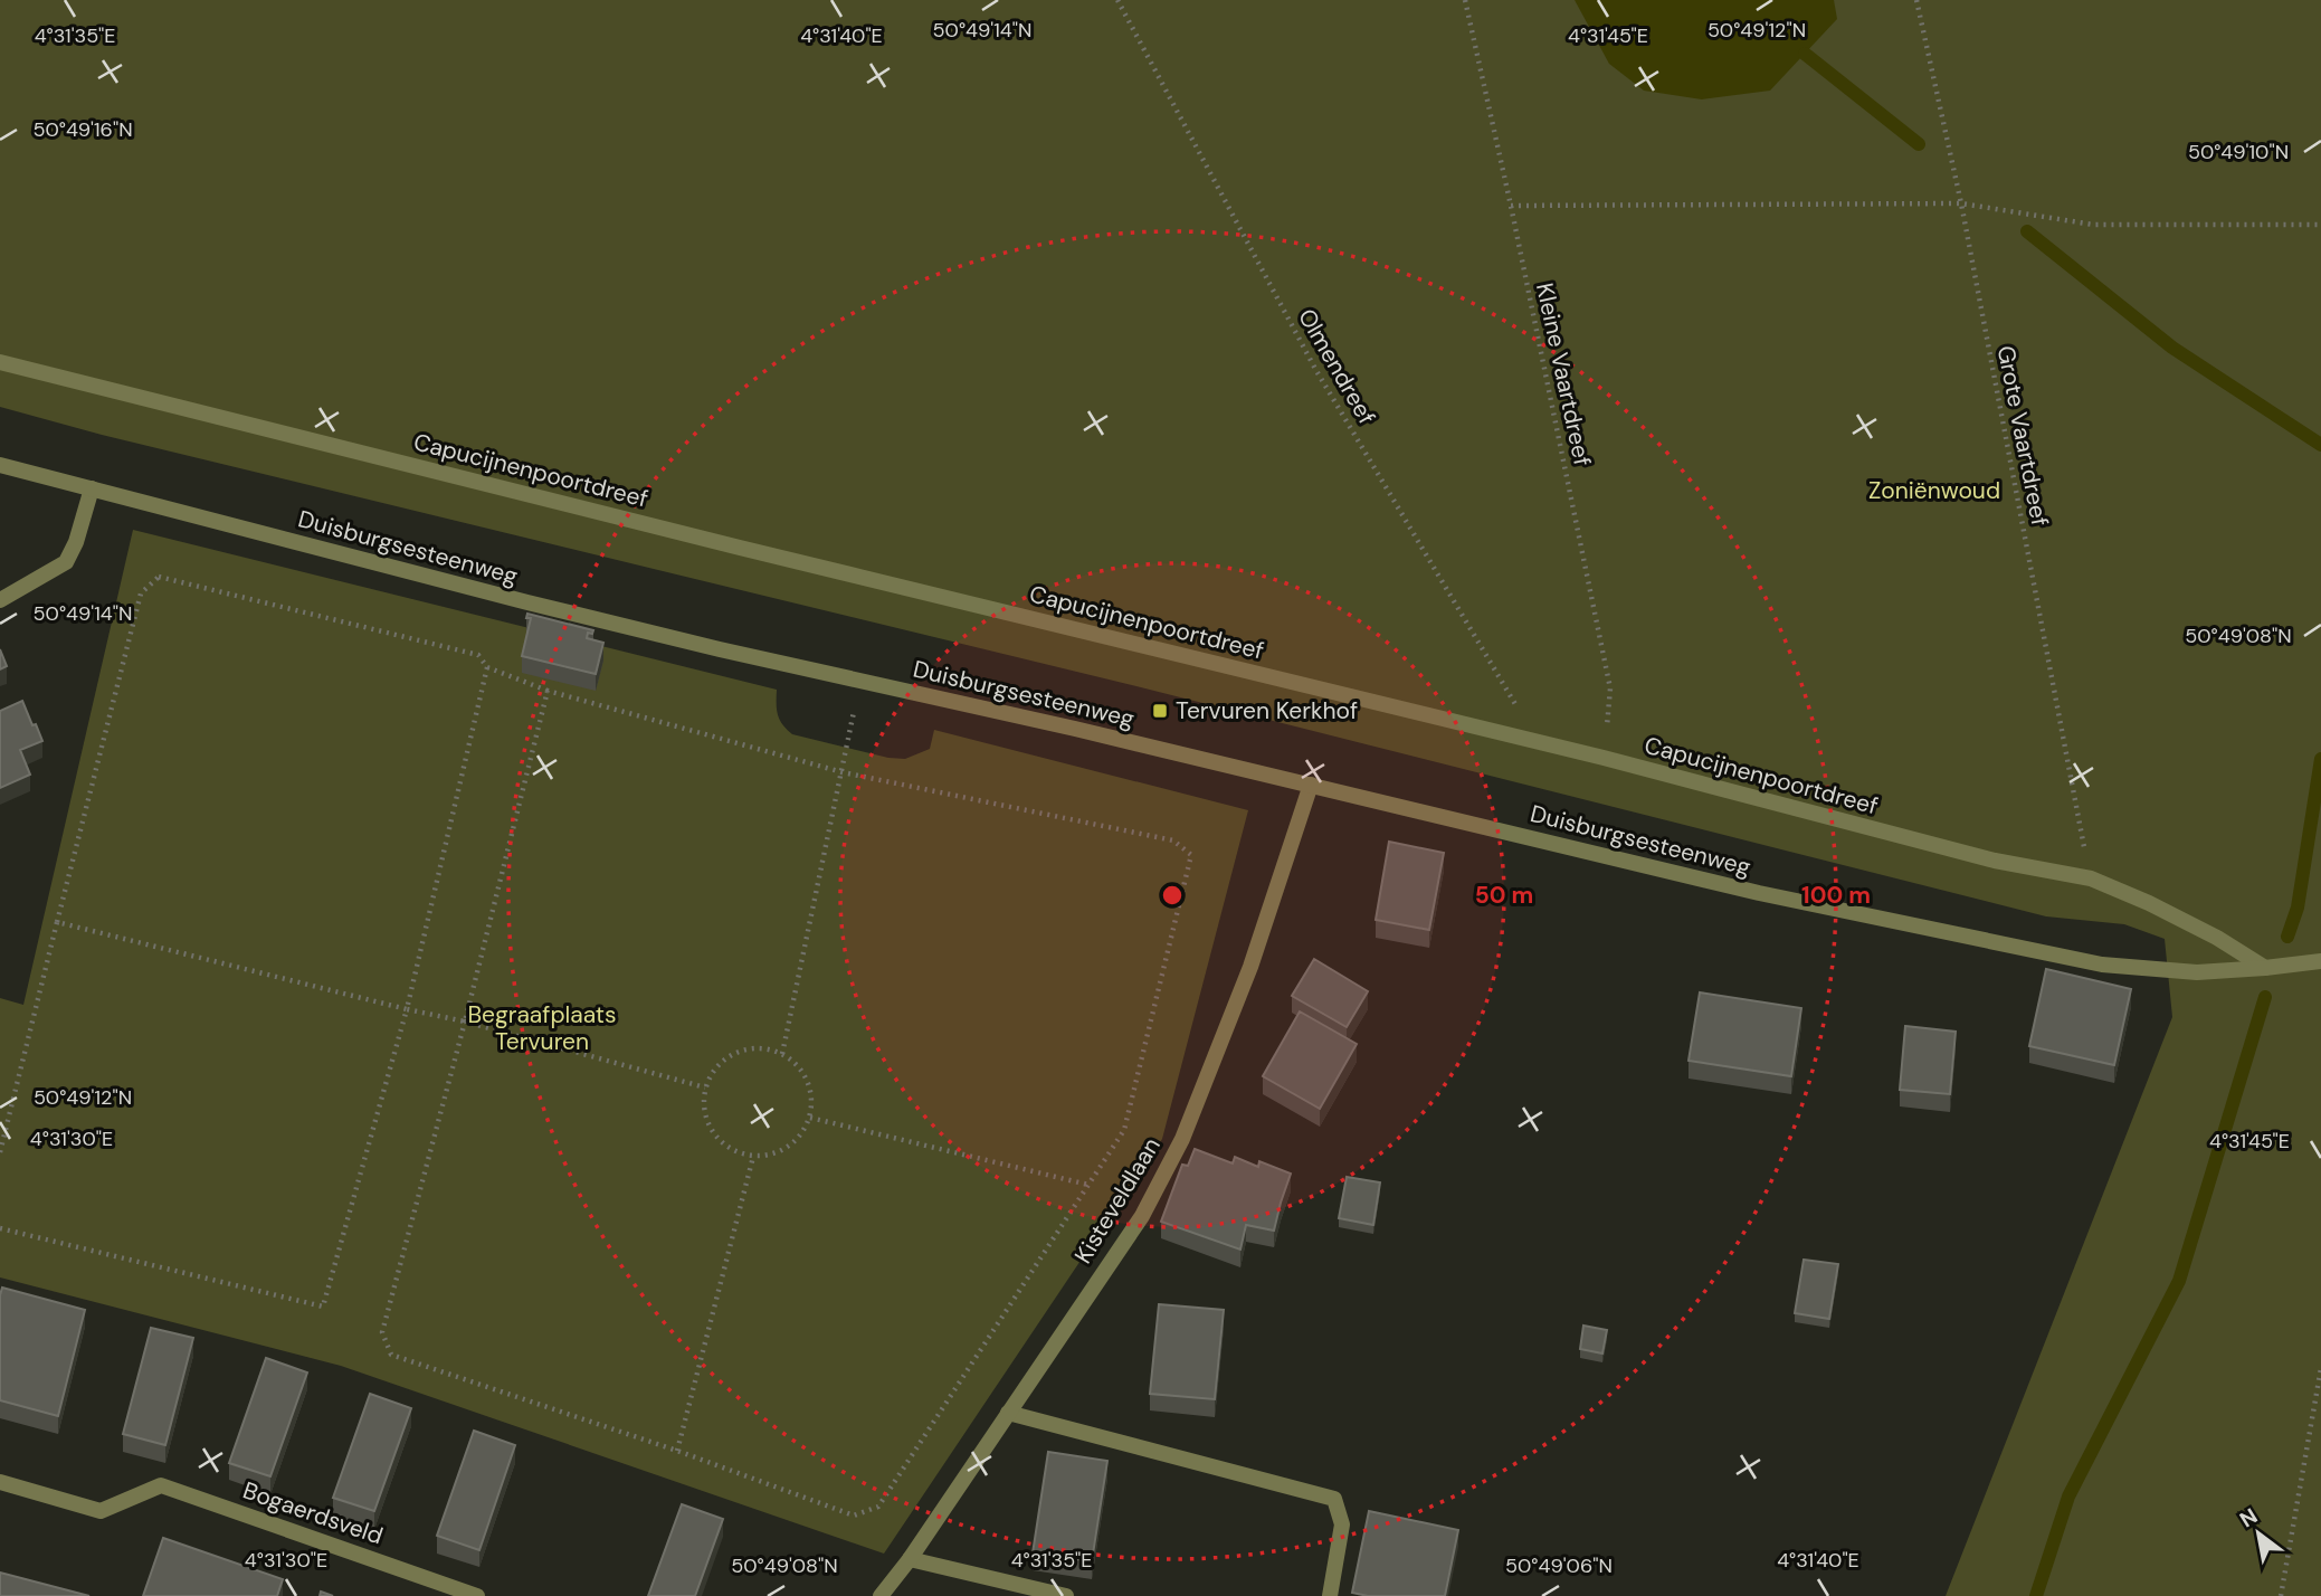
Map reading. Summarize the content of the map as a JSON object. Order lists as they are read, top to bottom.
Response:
{
  "streets": {
    "street": [
      "Capucijnenpoortdreef",
      "Duisburgsesteenweg",
      "Kisteveldlaan",
      "Bogaerdsveld"
    ],
    "path": ["Olmendreef", "Kleine Vaartdreef", "Grote Vaartdreef"]
  },
  "crossings": [
    ["Olmendreef", "Capucijnenpoortdreef"],
    ["Kleine Vaartdreef", "Capucijnenpoortdreef"],
    ["Grote Vaartdreef", "Capucijnenpoortdreef"],
    ["Capucijnenpoortdreef", "Duisburgsesteenweg"],
    ["Duisburgsesteenweg", "Kisteveldlaan"]
  ],
  "parks": ["Zoniënwoud", "Begraafplaats Tervuren"],
  "places": {
    "transit": ["Tervuren Kerkhof"]
  },
  "north": "top left",
  "coordinates": [
    "50°49'12\"N",
    "50°49'14\"N",
    "4°31'45\"E",
    "4°31'35\"E",
    "4°31'40\"E",
    "50°49'16\"N",
    "50°49'10\"N",
    "50°49'08\"N",
    "4°31'30\"E",
    "50°49'06\"N"
  ],
  "rings": ["50 m", "100 m"]
}
